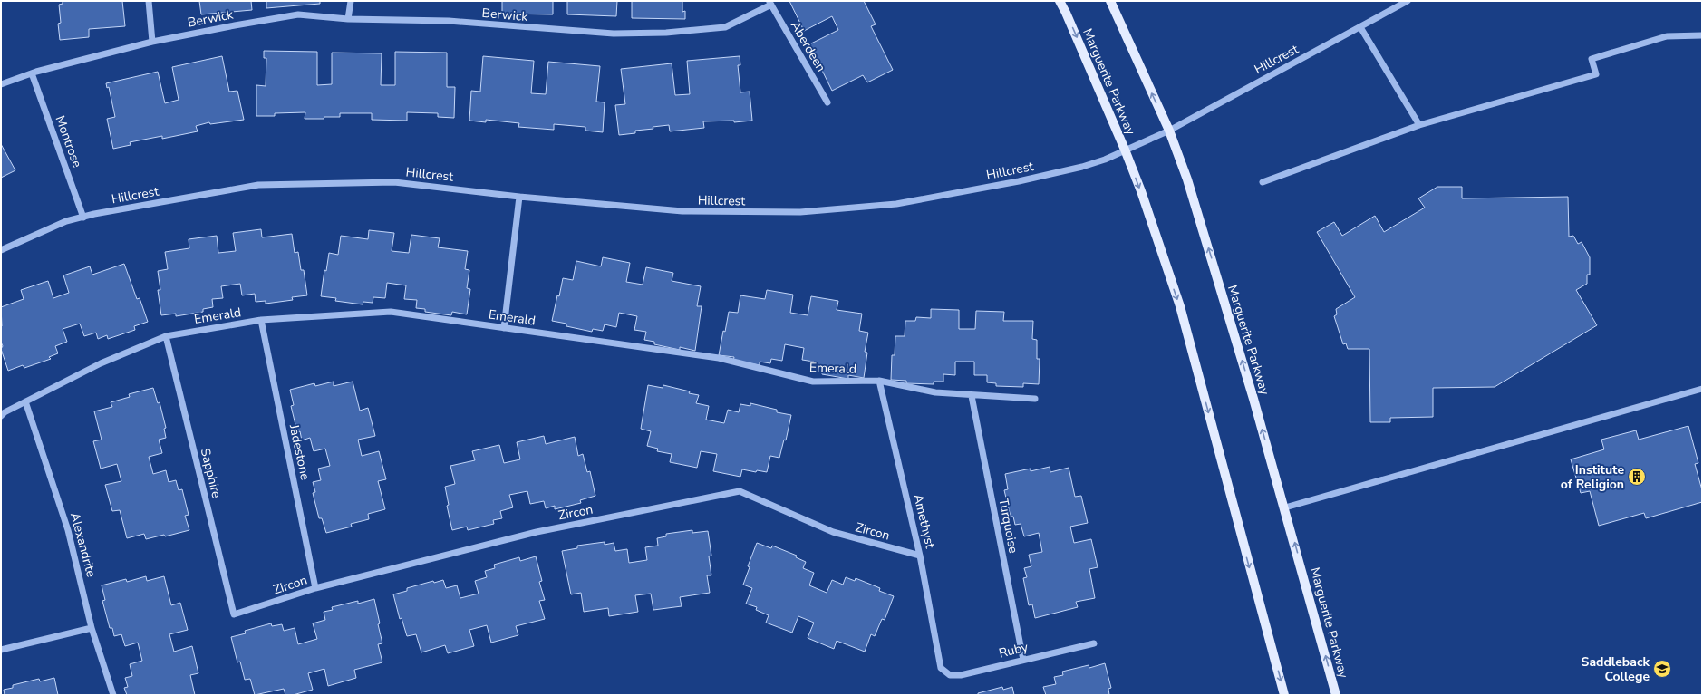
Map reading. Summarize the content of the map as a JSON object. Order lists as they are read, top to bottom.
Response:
{
  "streets": {
    "main road": ["Marguerite Parkway"],
    "street": [
      "Berwick",
      "Aberdeen",
      "Hillcrest",
      "Montrose",
      "Emerald",
      "Jadestone",
      "Sapphire",
      "Zircon",
      "Amethyst",
      "Turquoise",
      "Alexandrite",
      "Ruby"
    ]
  },
  "crossings": [
    ["Berwick", "Aberdeen"],
    ["Berwick", "Montrose"],
    ["Hillcrest", "Marguerite Parkway"],
    ["Hillcrest", "Montrose"],
    ["Emerald", "Jadestone"],
    ["Emerald", "Sapphire"],
    ["Emerald", "Amethyst"],
    ["Emerald", "Turquoise"],
    ["Emerald", "Alexandrite"],
    ["Jadestone", "Zircon"],
    ["Sapphire", "Zircon"],
    ["Zircon", "Amethyst"],
    ["Amethyst", "Ruby"],
    ["Turquoise", "Ruby"]
  ],
  "places": {
    "building": ["Institute of Religion"],
    "school or university": ["Saddleback College"]
  }
}
